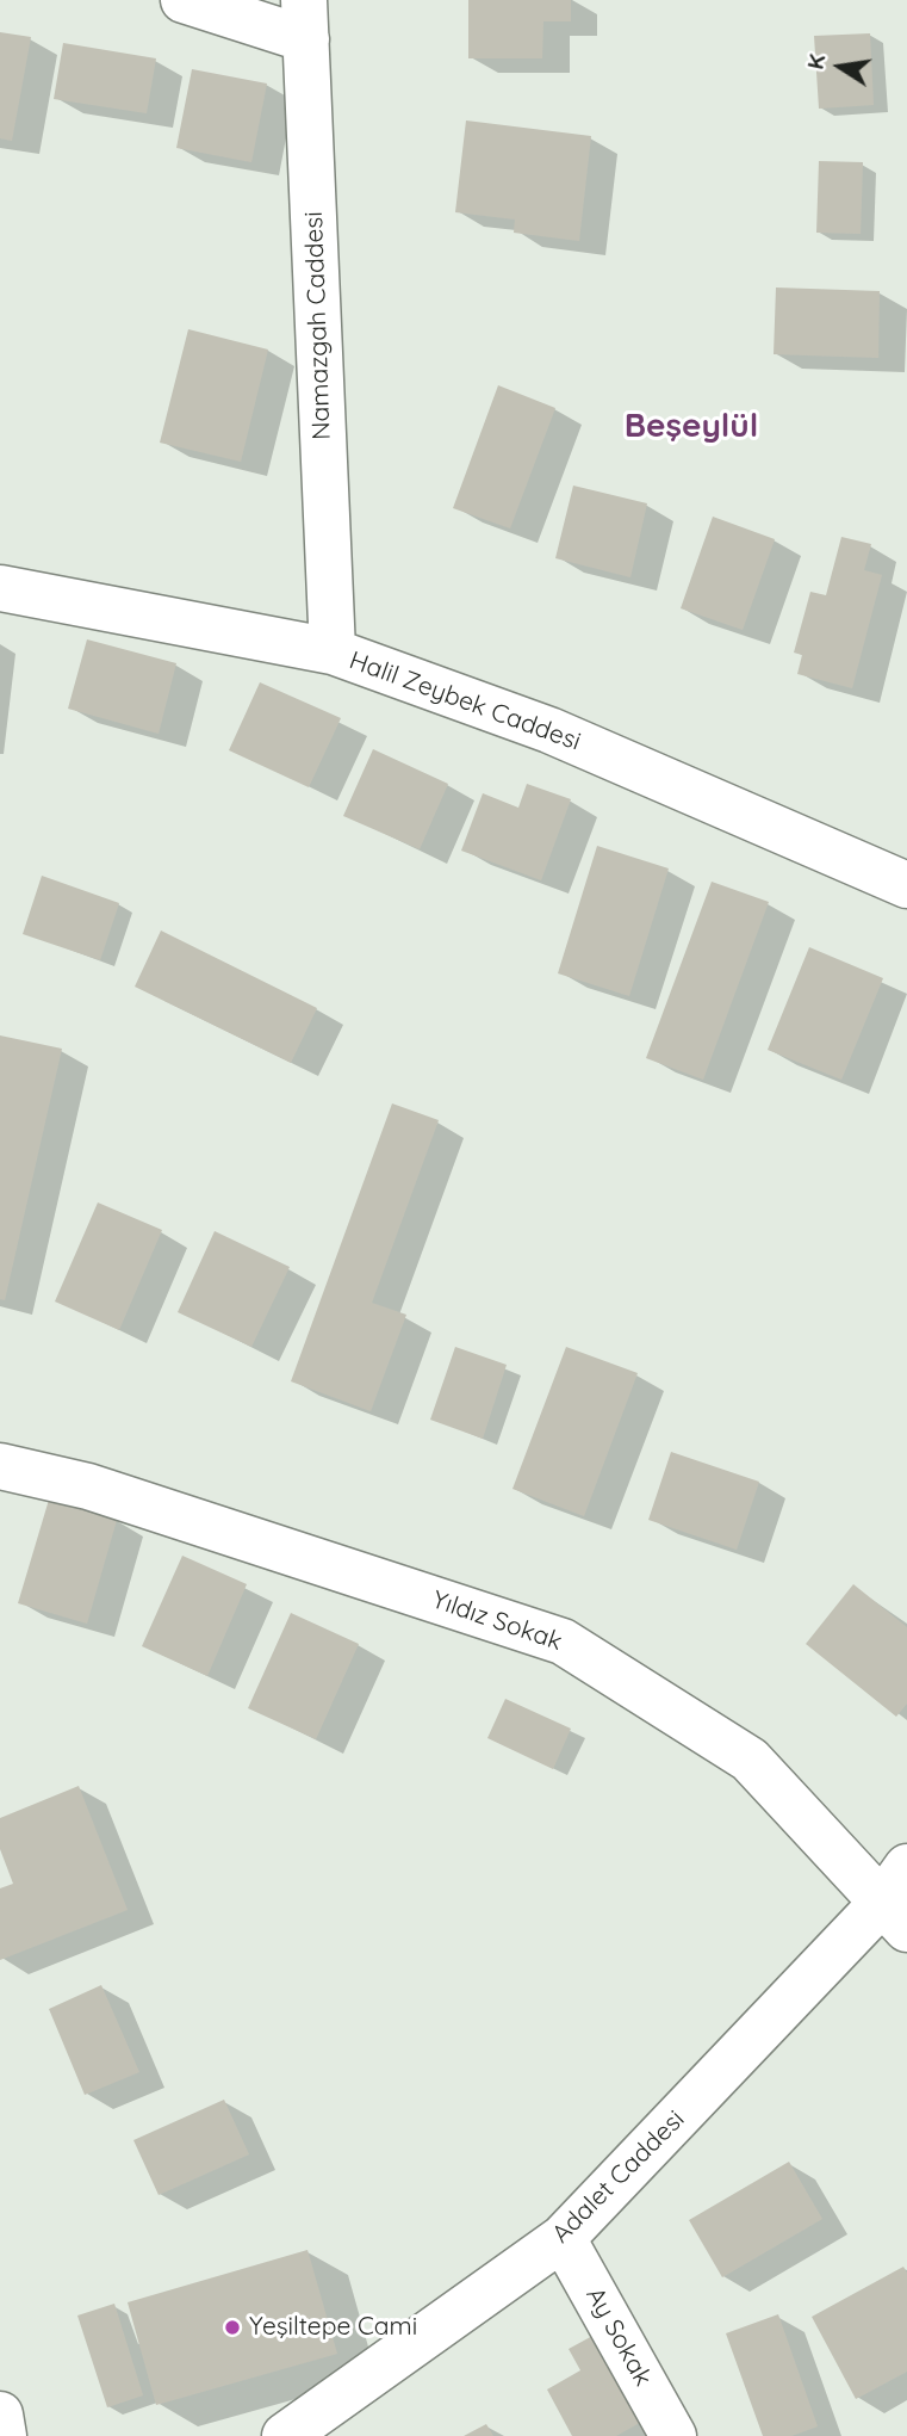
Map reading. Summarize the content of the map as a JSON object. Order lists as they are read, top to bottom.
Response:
{
  "streets": {
    "street": [
      "Namazgah Caddesi",
      "Halil Zeybek Caddesi",
      "Yıldız Sokak",
      "Adalet Caddesi",
      "Ay Sokak"
    ]
  },
  "crossings": [
    ["Namazgah Caddesi", "Halil Zeybek Caddesi"],
    ["Yıldız Sokak", "Adalet Caddesi"],
    ["Adalet Caddesi", "Ay Sokak"]
  ],
  "districts": ["Beşeylül"],
  "places": ["Yeşiltepe Cami"],
  "north": "left"
}
